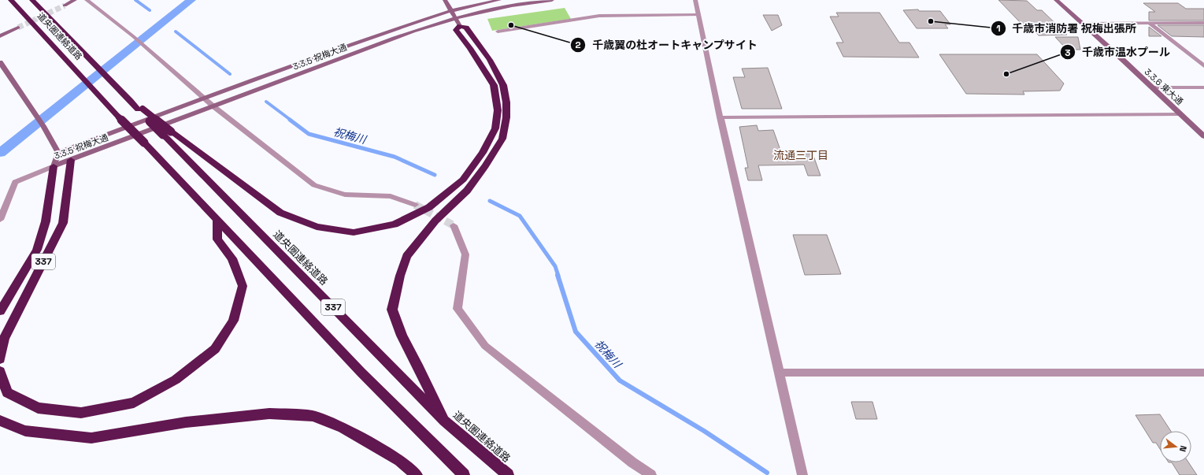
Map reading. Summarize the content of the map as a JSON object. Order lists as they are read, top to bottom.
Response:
{
  "streets": {
    "highway": ["道央圏連絡道路", "337"],
    "street": ["3.3.5 祝梅大通", "3.3.6 東大通"]
  },
  "crossings": [
    ["道央圏連絡道路", "337"],
    ["3.3.5 祝梅大通", "337"]
  ],
  "districts": ["流通三丁目"],
  "water": ["祝梅川"],
  "places": ["千歳市消防署 祝梅出張所", "千歳翼の杜オートキャンプサイト", "千歳市温水プール"],
  "north": "right"
}
